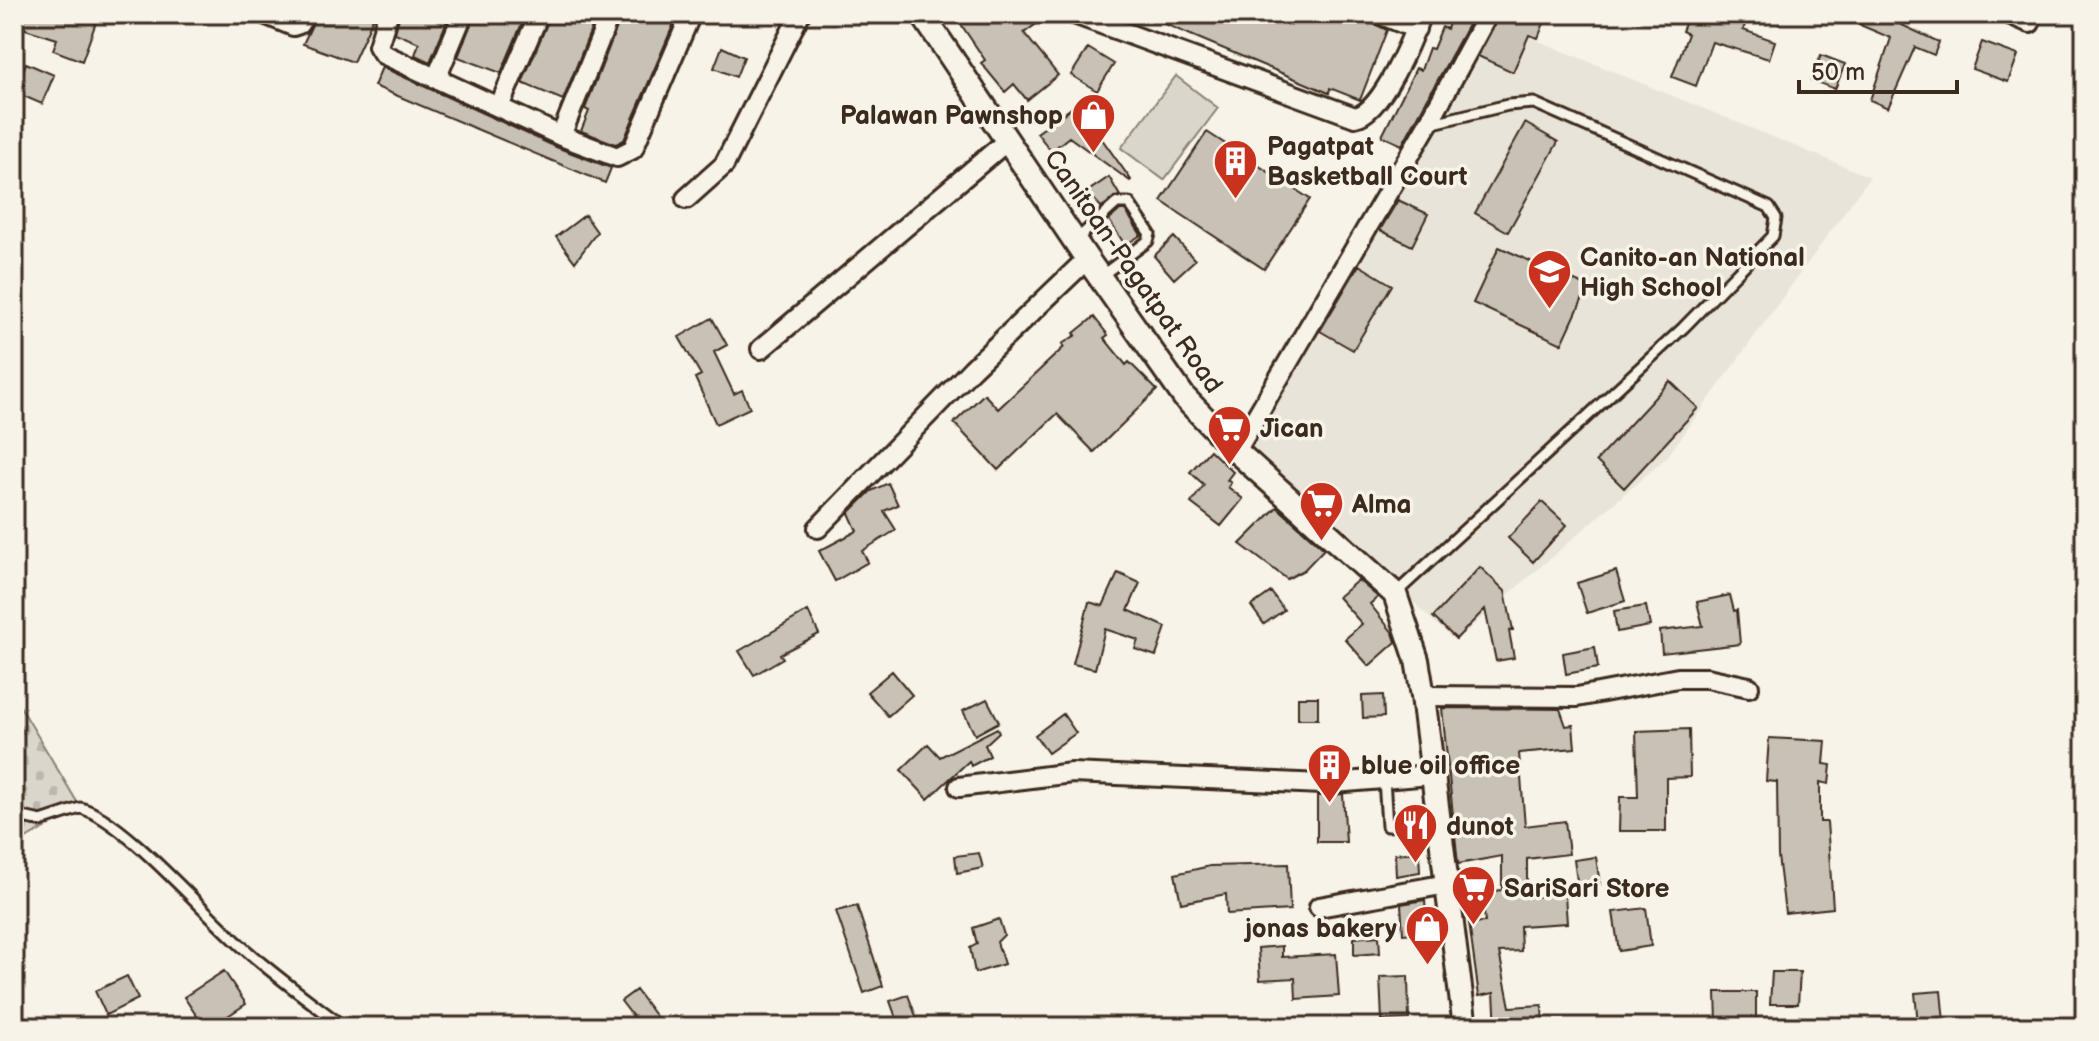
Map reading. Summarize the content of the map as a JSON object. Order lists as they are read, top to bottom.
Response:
{
  "streets": {
    "street": ["Canitoan-Pagatpat Road"]
  },
  "places": {
    "shop": ["Palawan Pawnshop", "jonas bakery"],
    "building": ["Pagatpat Basketball Court", "blue oil office"],
    "school or university": ["Canito-an National High School"],
    "supermarket": ["Jican", "Alma", "SariSari Store"],
    "restaurant": ["dunot"]
  },
  "scale_bar": "50 m"
}
